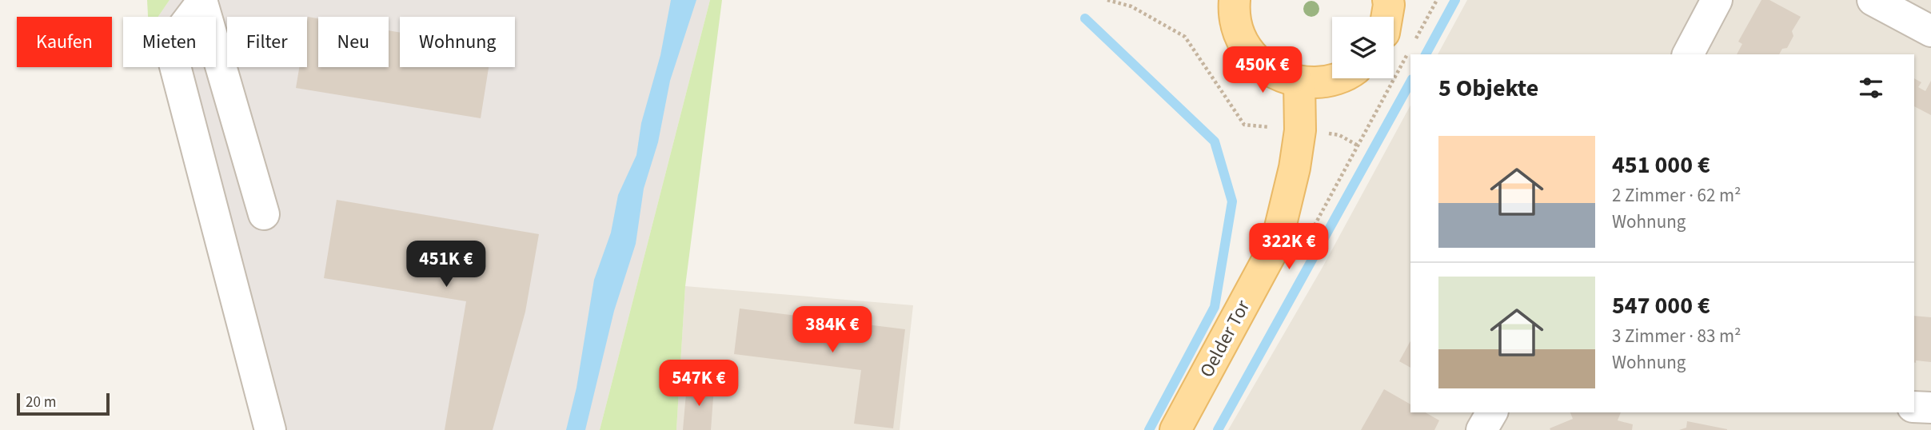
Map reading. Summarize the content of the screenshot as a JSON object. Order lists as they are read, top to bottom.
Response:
{
  "streets": {
    "main road": ["Oelder Tor"]
  },
  "scale_bar": "20 m",
  "page": {
    "chip": [
      "Kaufen",
      "Mieten",
      "Filter",
      "Neu",
      "Wohnung"
    ],
    "price": [
      "450K €",
      "322K €",
      "451K €",
      "384K €",
      "547K €"
    ],
    "heading": "5 Objekte",
    "list": [
      {
        "name": "451 000 €",
        "note": "2 Zimmer · 62 m² · Wohnung"
      },
      {
        "name": "547 000 €",
        "note": "3 Zimmer · 83 m² · Wohnung"
      }
    ],
    "scale": "20 m"
  }
}
